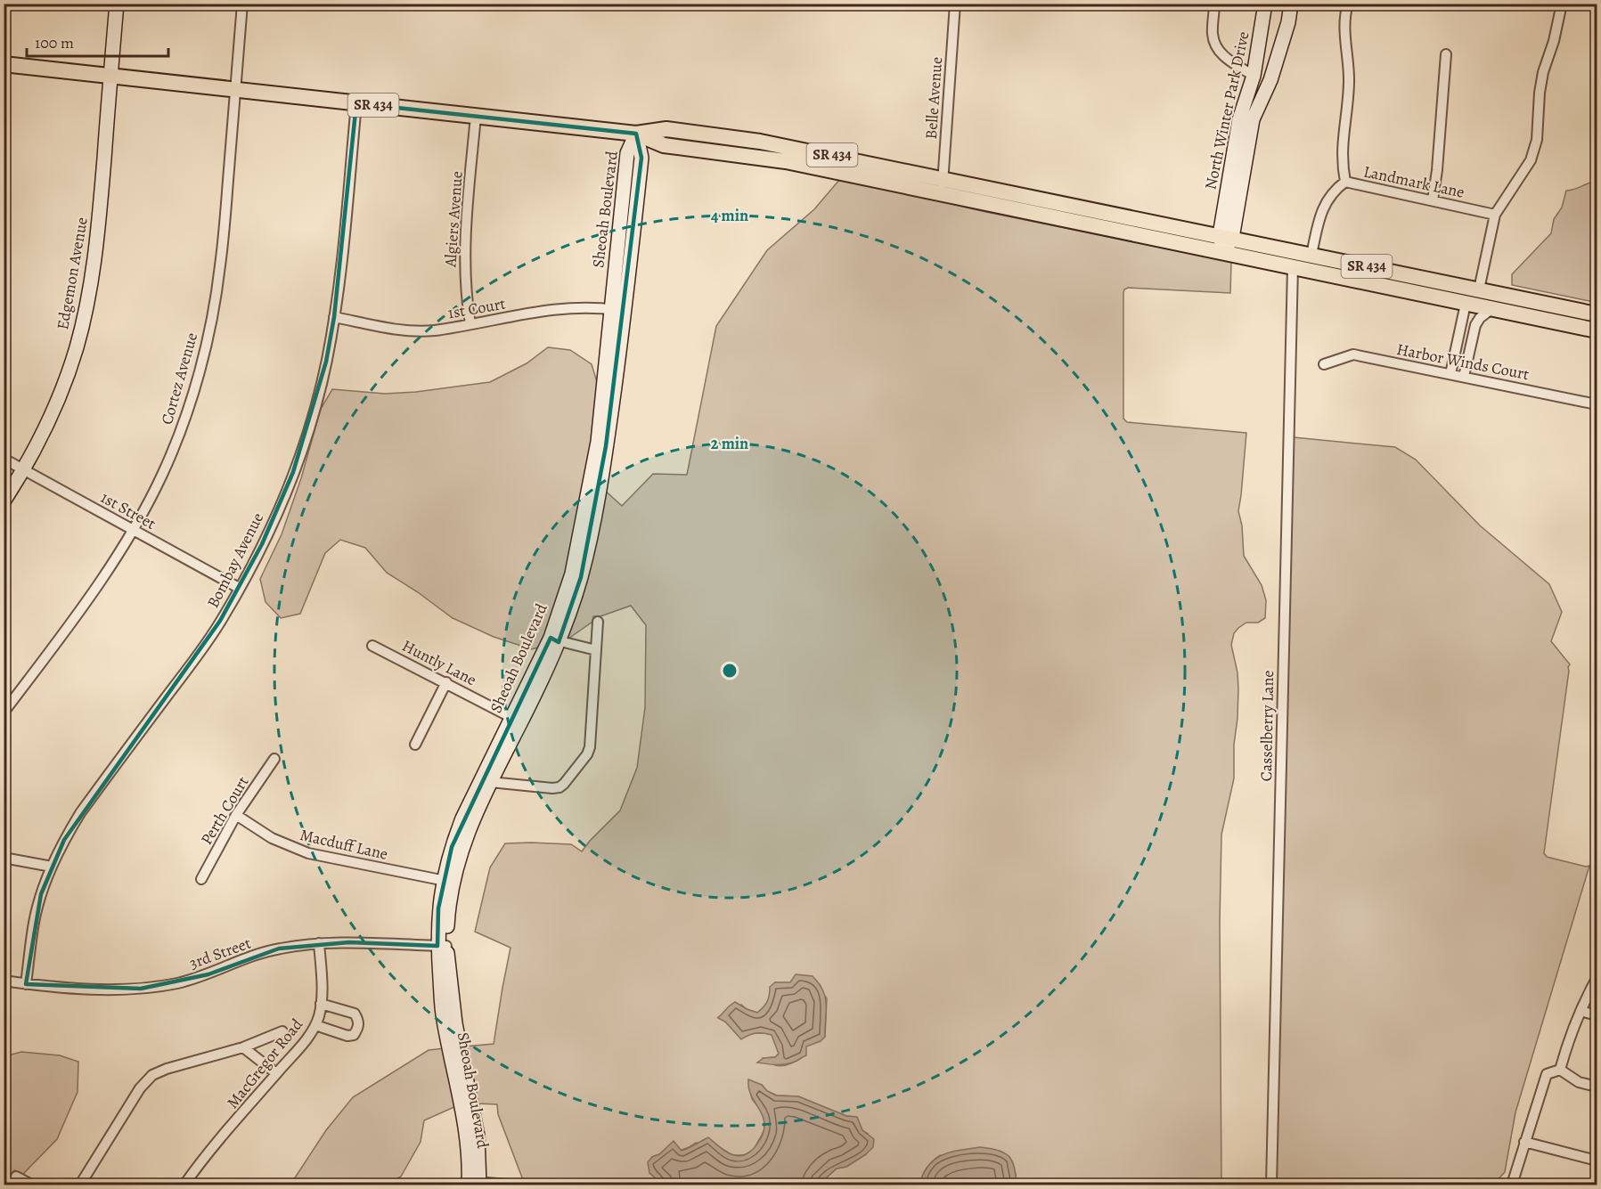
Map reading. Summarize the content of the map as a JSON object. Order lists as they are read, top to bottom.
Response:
{
  "streets": {
    "main road": ["SR 434"],
    "street": [
      "Belle Avenue",
      "North Winter Park Drive",
      "Landmark Lane",
      "Sheoah Boulevard",
      "Algiers Avenue",
      "Edgemon Avenue",
      "1st Court",
      "Harbor Winds Court",
      "Cortez Avenue",
      "1st Street",
      "Bombay Avenue",
      "Huntly Lane",
      "Casselberry Lane",
      "Perth Court",
      "Macduff Lane",
      "3rd Street",
      "MacGregor Road"
    ]
  },
  "crossings": [
    ["Belle Avenue", "SR 434"],
    ["SR 434", "North Winter Park Drive"],
    ["SR 434", "Sheoah Boulevard"],
    ["SR 434", "Algiers Avenue"],
    ["SR 434", "Edgemon Avenue"],
    ["SR 434", "Cortez Avenue"],
    ["SR 434", "Bombay Avenue"],
    ["SR 434", "Casselberry Lane"],
    ["Sheoah Boulevard", "1st Court"],
    ["Sheoah Boulevard", "Huntly Lane"],
    ["Sheoah Boulevard", "Macduff Lane"],
    ["Sheoah Boulevard", "3rd Street"],
    ["Algiers Avenue", "1st Court"],
    ["Edgemon Avenue", "1st Street"],
    ["1st Court", "Bombay Avenue"],
    ["Cortez Avenue", "1st Street"],
    ["1st Street", "Bombay Avenue"],
    ["Bombay Avenue", "3rd Street"],
    ["Perth Court", "Macduff Lane"],
    ["3rd Street", "MacGregor Road"]
  ],
  "scale_bar": "100 m",
  "rings": ["4 min", "2 min"]
}
